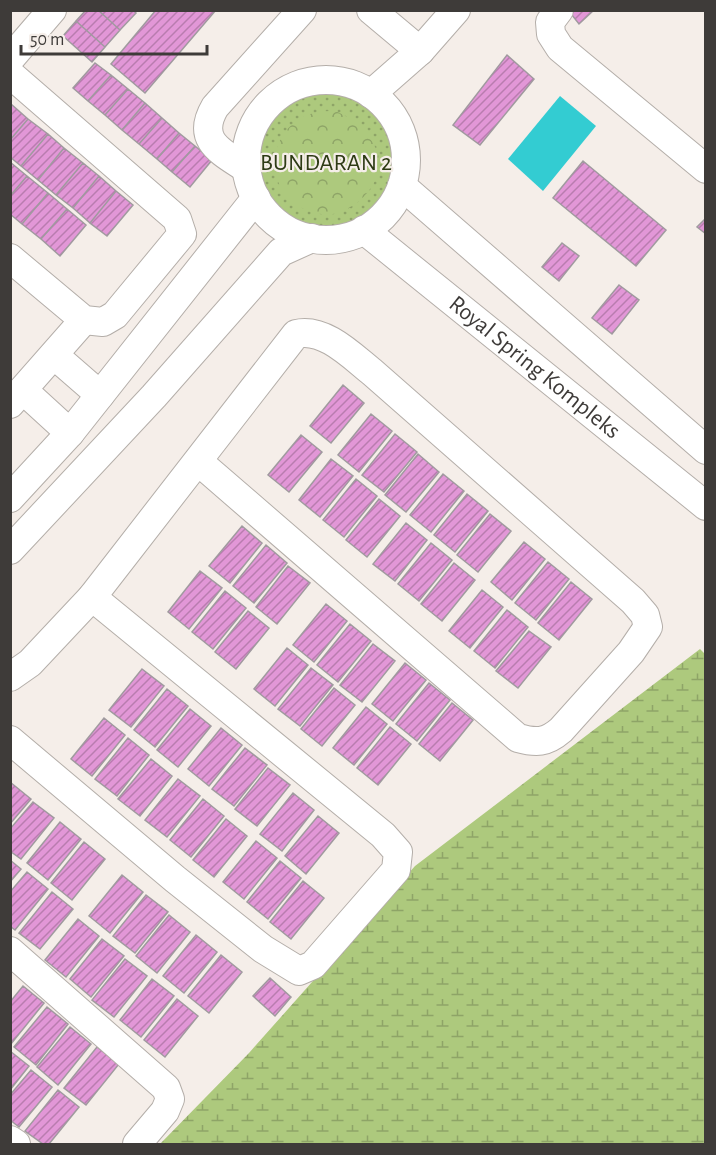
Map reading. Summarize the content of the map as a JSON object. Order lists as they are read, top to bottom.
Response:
{
  "streets": {
    "street": ["Royal Spring Kompleks"]
  },
  "parks": ["BUNDARAN 2"],
  "scale_bar": "50 m"
}
